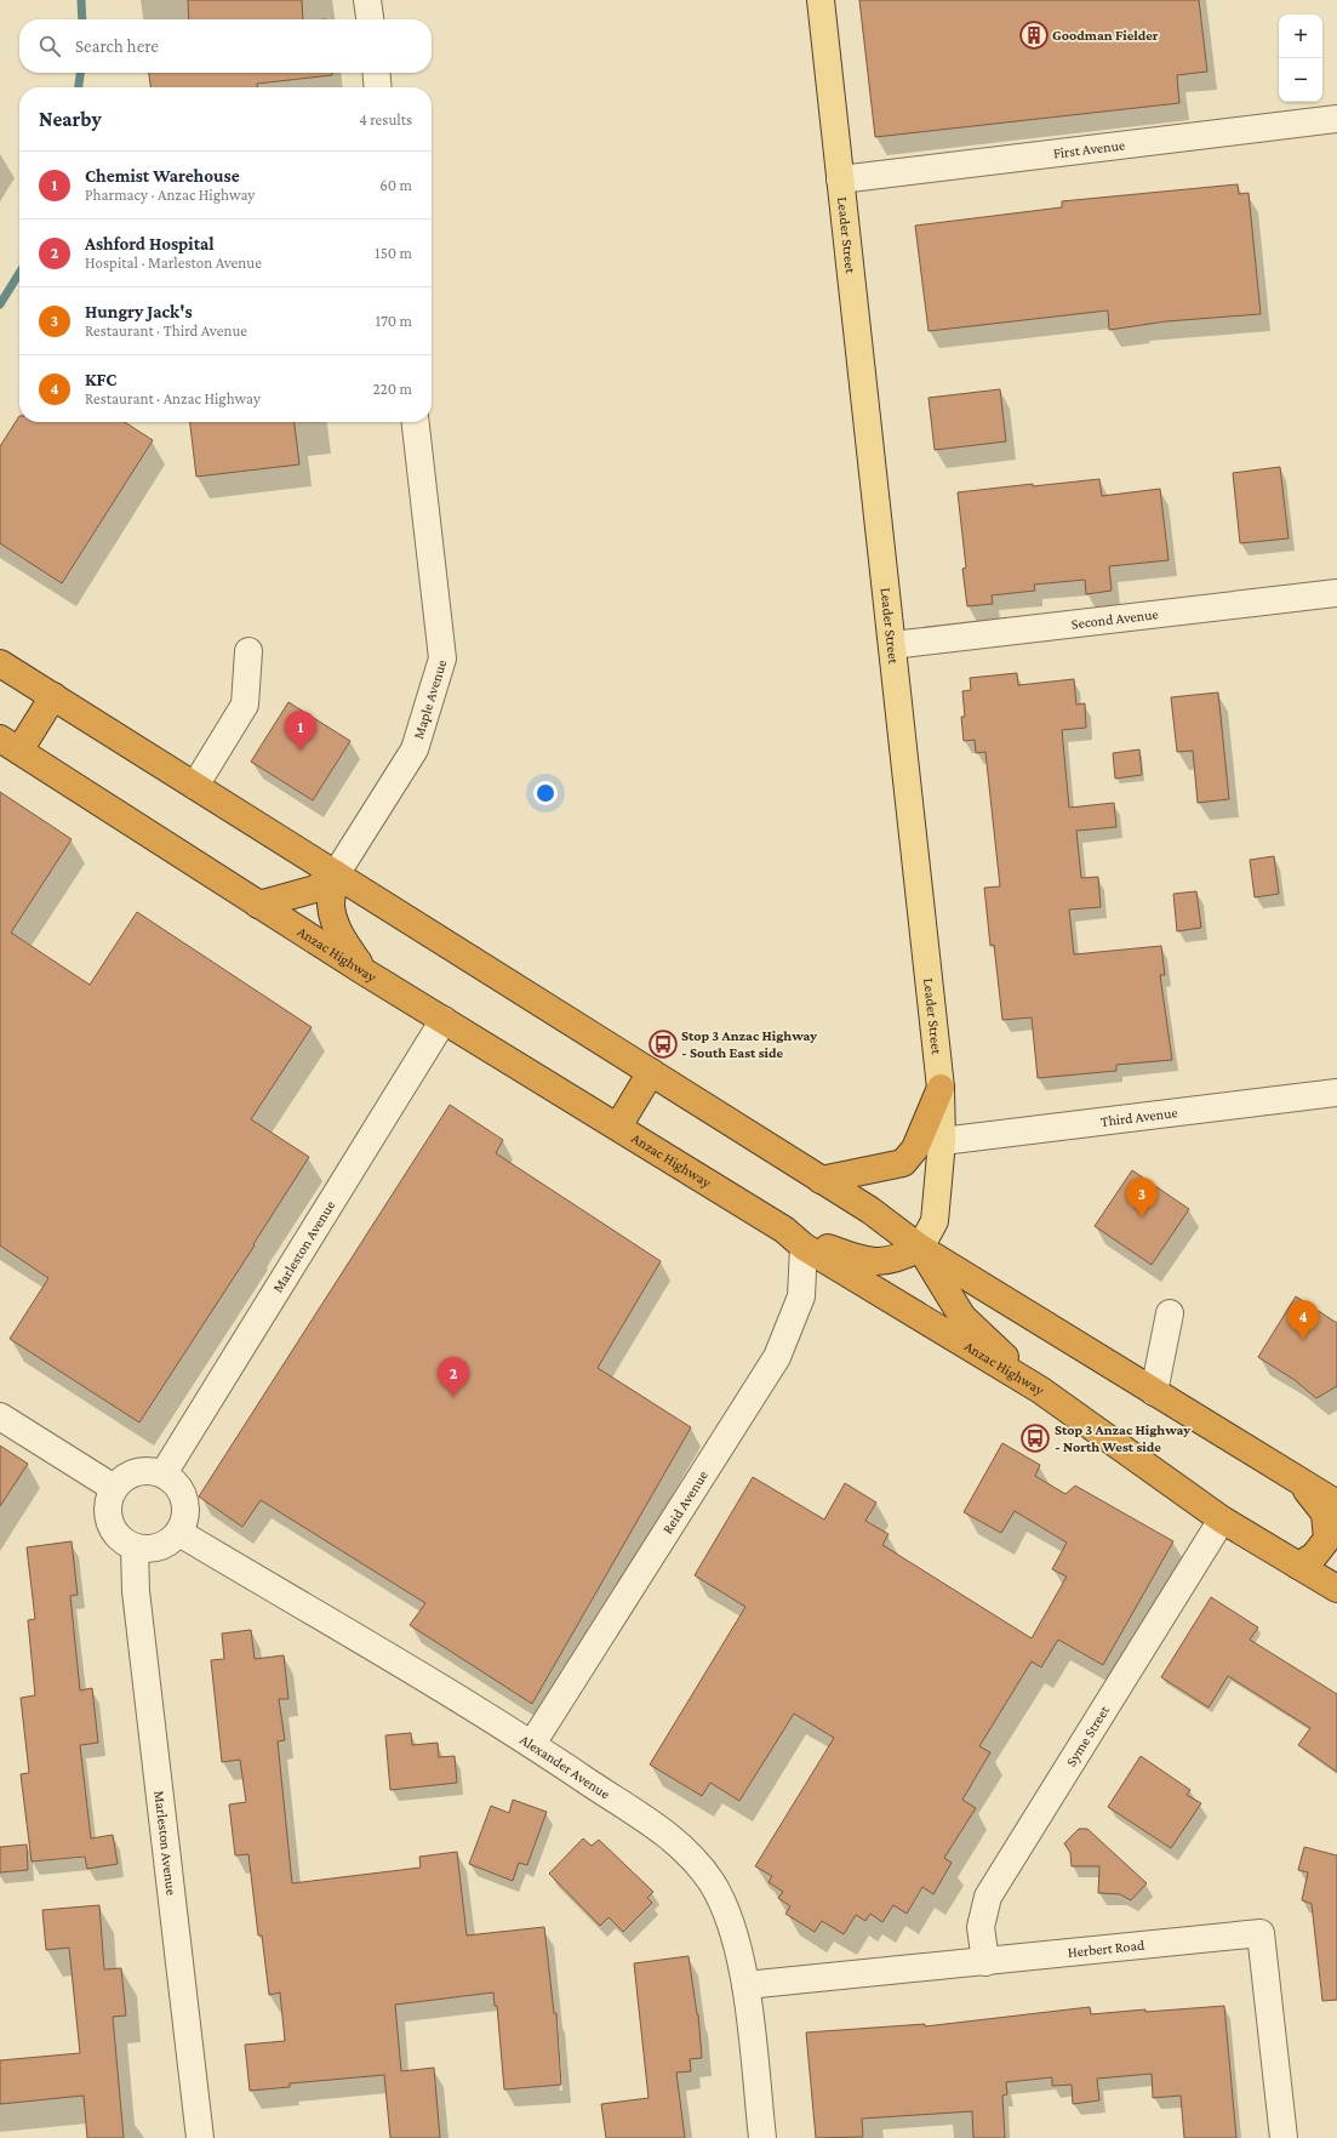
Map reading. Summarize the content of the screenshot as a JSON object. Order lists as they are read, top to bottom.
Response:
{
  "streets": {
    "highway": ["Anzac Highway"],
    "main road": ["Leader Street"],
    "street": [
      "First Avenue",
      "Second Avenue",
      "Maple Avenue",
      "Third Avenue",
      "Marleston Avenue",
      "Reid Avenue",
      "Syme Street",
      "Alexander Avenue",
      "Herbert Road"
    ]
  },
  "crossings": [
    ["First Avenue", "Leader Street"],
    ["Leader Street", "Second Avenue"],
    ["Leader Street", "Third Avenue"],
    ["Anzac Highway", "Marleston Avenue"],
    ["Anzac Highway", "Reid Avenue"],
    ["Anzac Highway", "Syme Street"],
    ["Marleston Avenue", "Alexander Avenue"],
    ["Reid Avenue", "Alexander Avenue"],
    ["Syme Street", "Herbert Road"],
    ["Alexander Avenue", "Herbert Road"]
  ],
  "places": {
    "building": ["Goodman Fielder"],
    "bus stop": ["Stop 3 Anzac Highway - South East side", "Stop 3 Anzac Highway - North West side"]
  },
  "page": {
    "map_buttons": ["+", "−"],
    "search": "Search here",
    "heading": ["Nearby", "4 results"],
    "list": [
      {
        "mark": "1",
        "name": "Chemist Warehouse",
        "note": "Pharmacy · Anzac Highway",
        "value": "60 m"
      },
      {
        "mark": "2",
        "name": "Ashford Hospital",
        "note": "Hospital · Marleston Avenue",
        "value": "150 m"
      },
      {
        "mark": "3",
        "name": "Hungry Jack's",
        "note": "Restaurant · Third Avenue",
        "value": "170 m"
      },
      {
        "mark": "4",
        "name": "KFC",
        "note": "Restaurant · Anzac Highway",
        "value": "220 m"
      }
    ],
    "pins": [
      "1",
      "3",
      "4",
      "2"
    ]
  }
}
